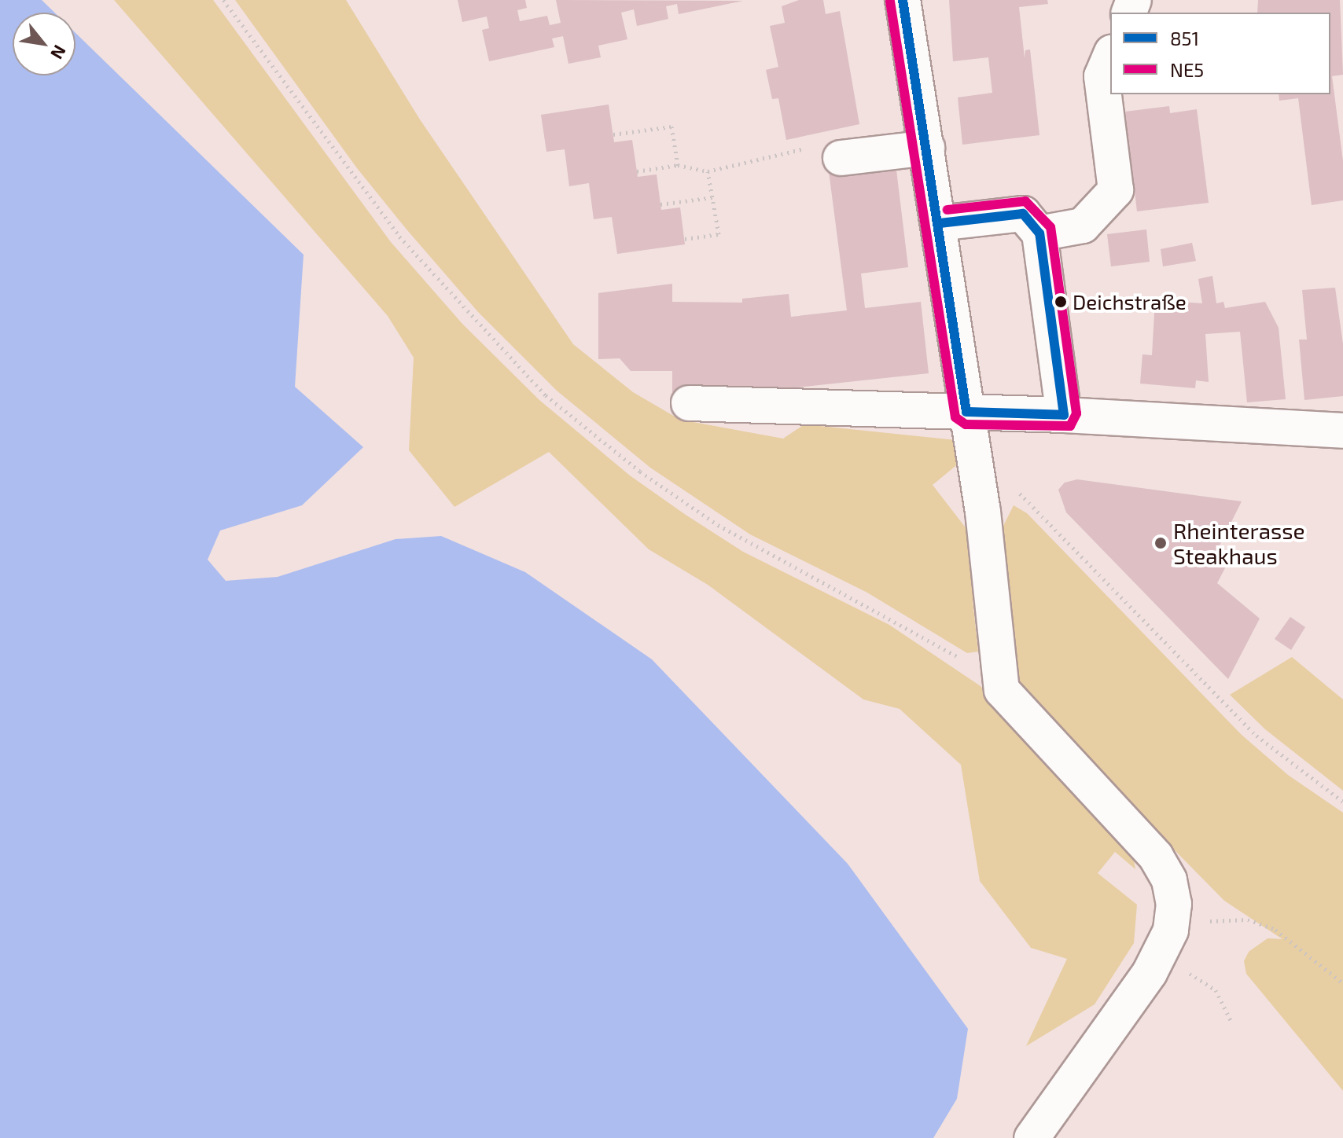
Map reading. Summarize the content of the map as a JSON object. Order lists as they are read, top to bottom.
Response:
{
  "places": ["Deichstraße", "Rheinterasse Steakhaus"],
  "lines": ["transit line 851", "transit line NE5"],
  "legend": ["851", "NE5"],
  "north": "bottom right"
}
